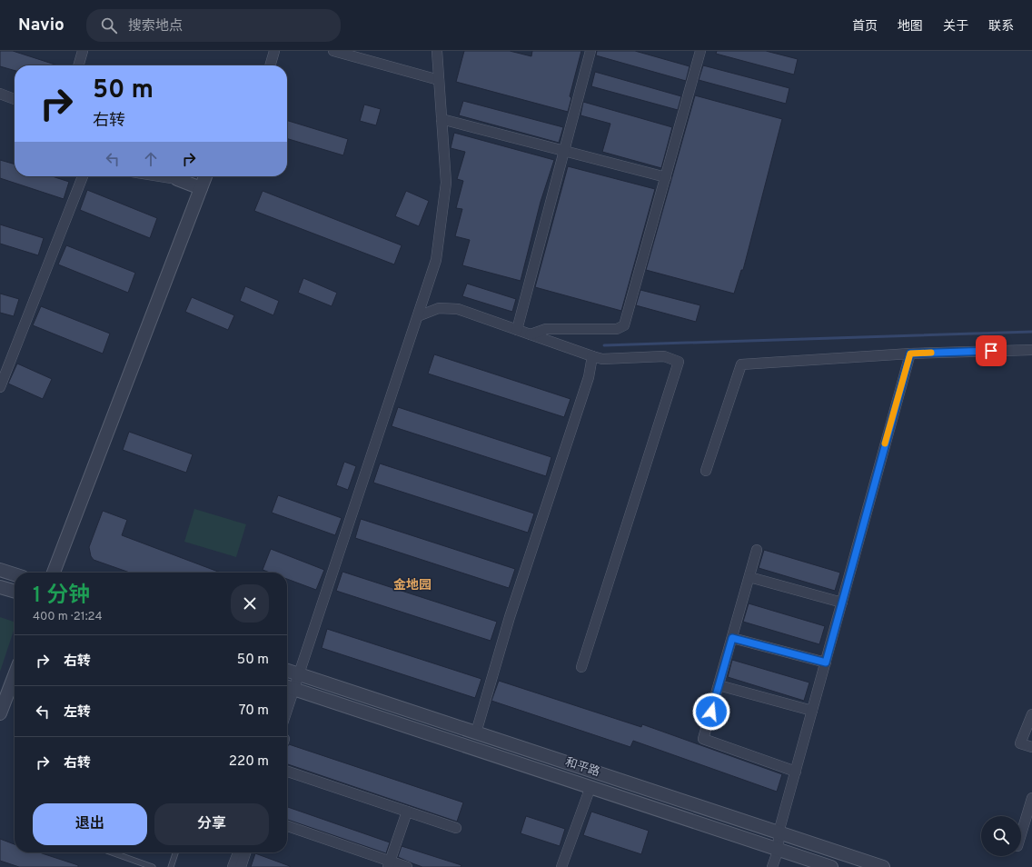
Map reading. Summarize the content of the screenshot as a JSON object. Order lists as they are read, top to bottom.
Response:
{
  "streets": {
    "street": ["和平路"]
  },
  "districts": ["金地园"],
  "page": {
    "header": "Navio",
    "search": "搜索地点",
    "nav": [
      "首页",
      "地图",
      "关于",
      "联系"
    ],
    "turn": ["50 m", "右转"],
    "heading": ["1 分钟", "400 m · 21:24"],
    "list": [
      {
        "name": "右转",
        "value": "50 m"
      },
      {
        "name": "左转",
        "value": "70 m"
      },
      {
        "name": "右转",
        "value": "220 m"
      }
    ],
    "buttons": ["退出", "分享"]
  }
}
